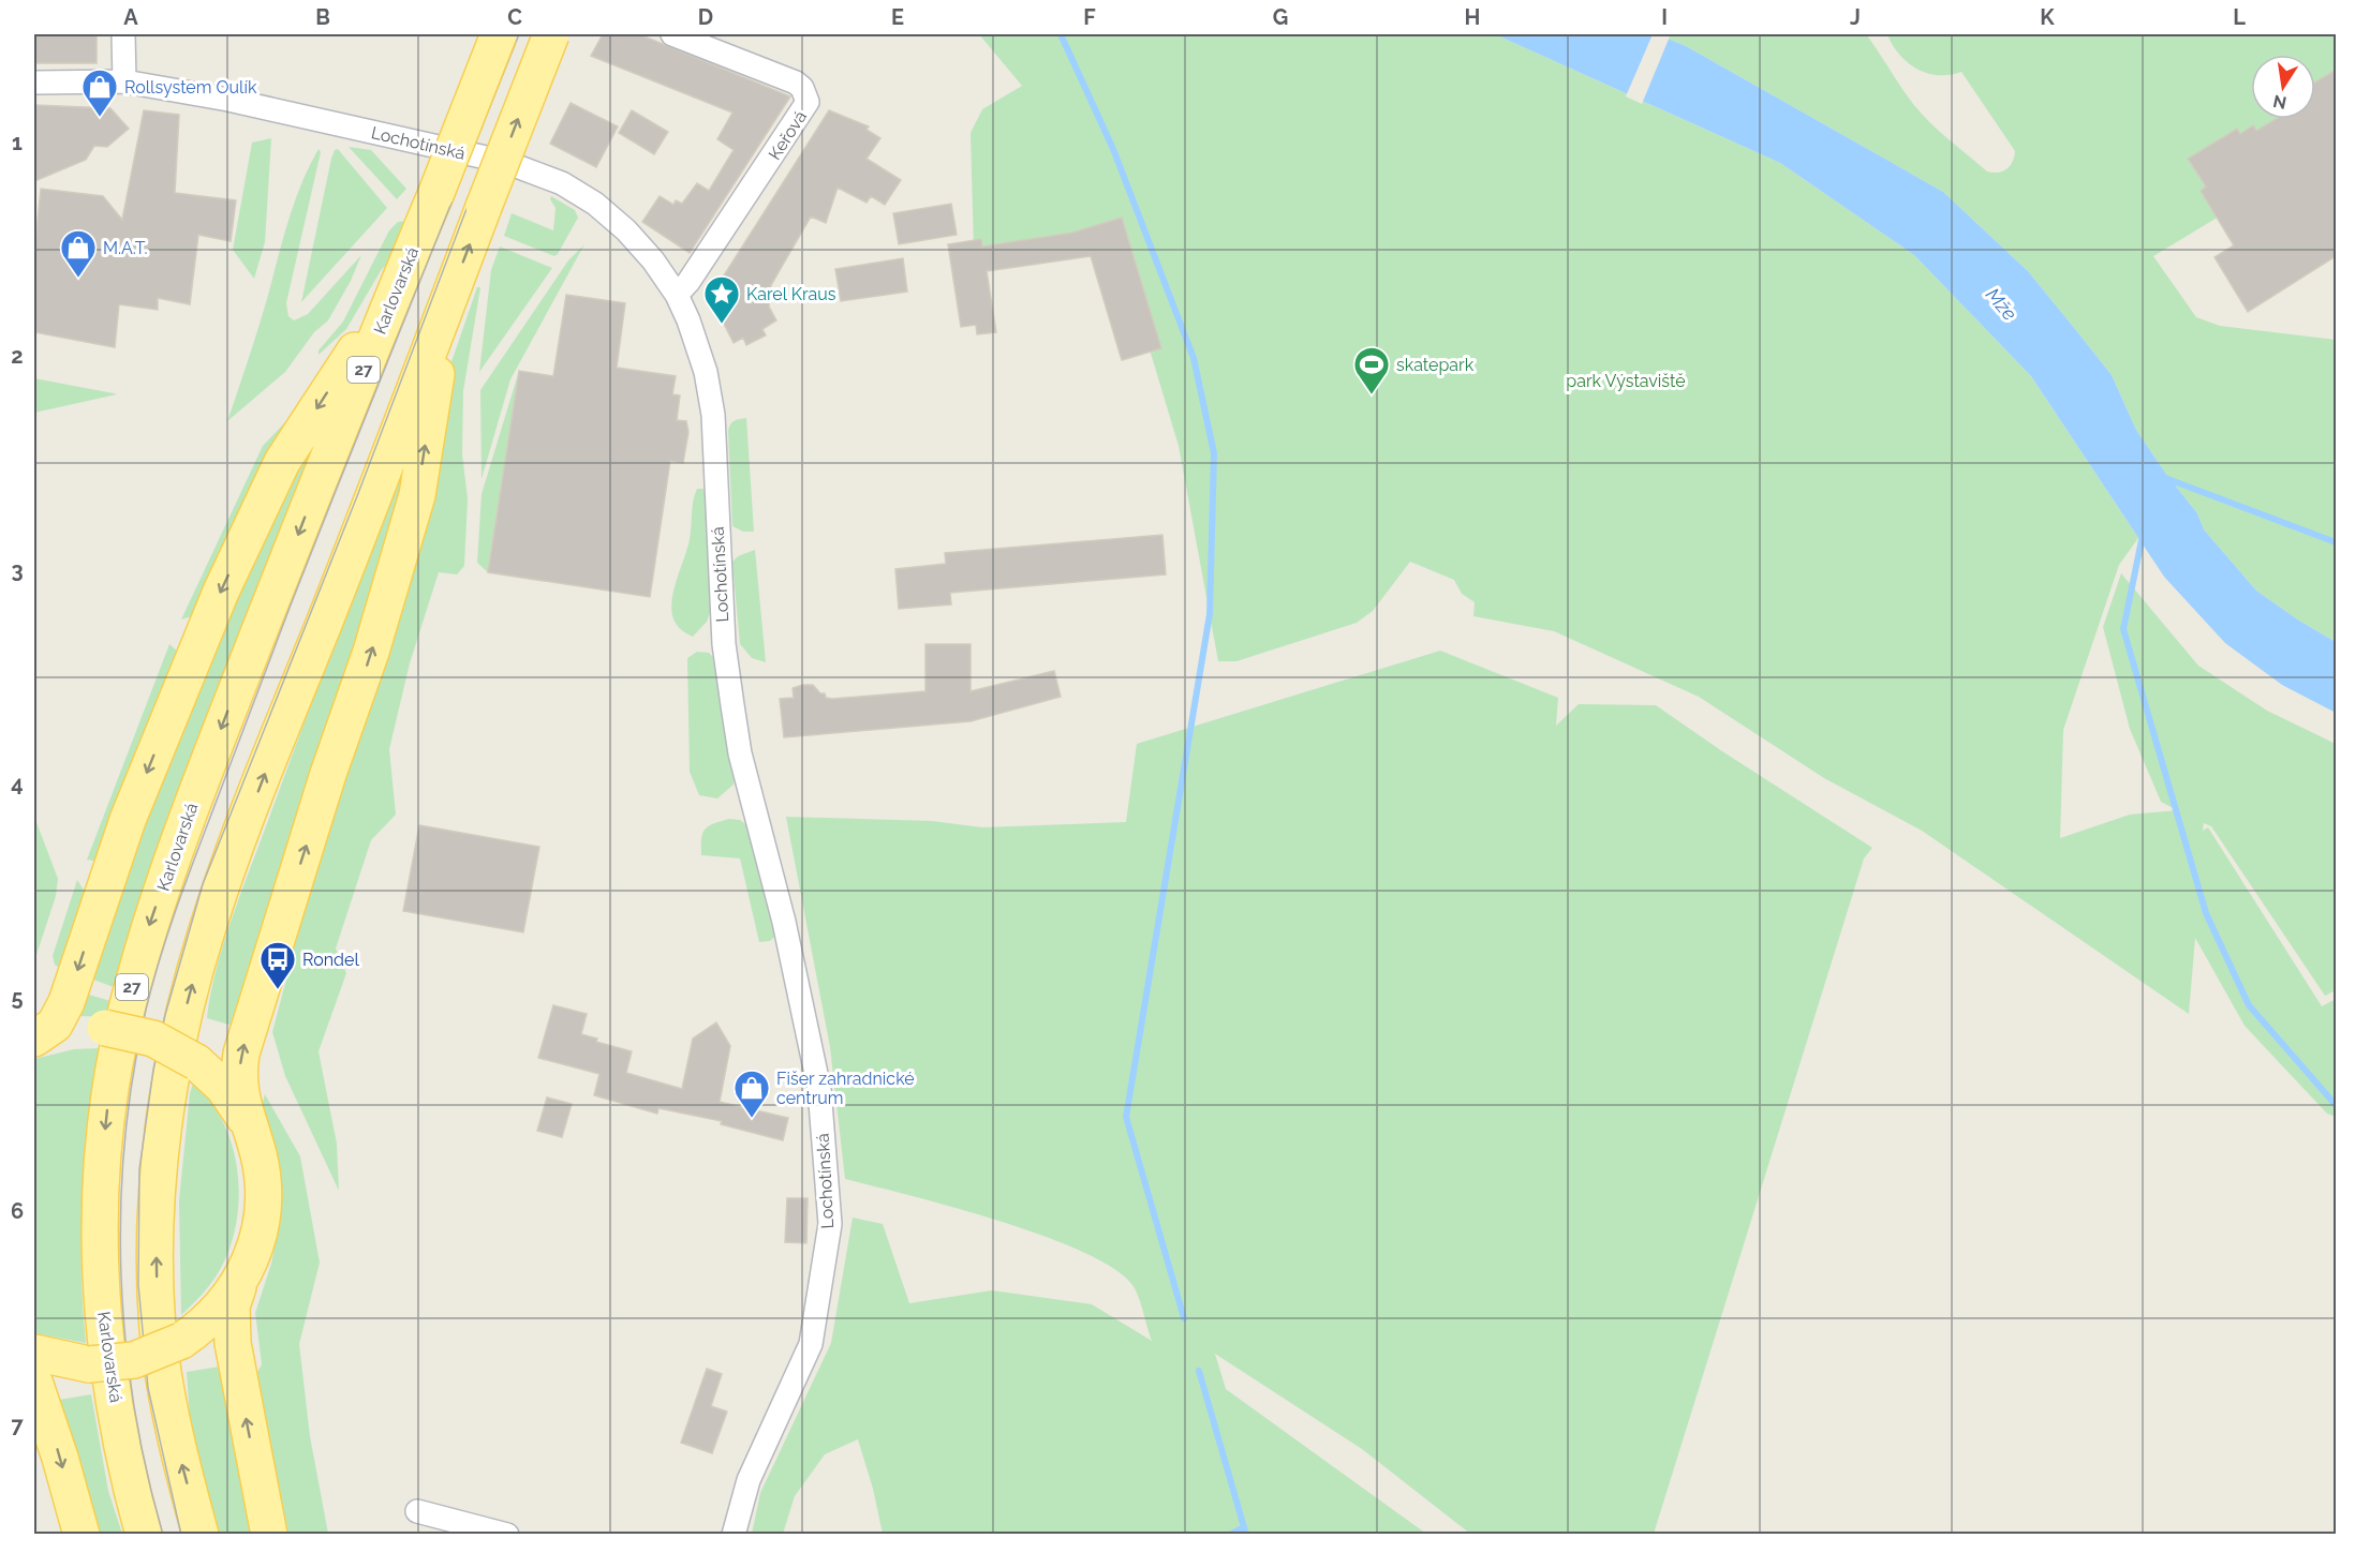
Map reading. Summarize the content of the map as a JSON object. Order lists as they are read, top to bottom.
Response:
{
  "streets": {
    "main road": ["Karlovarská", "27"],
    "street": ["Keřová", "Lochotínská"]
  },
  "crossings": [
    ["Keřová", "Lochotínská"]
  ],
  "water": ["Mže"],
  "parks": ["park Výstaviště"],
  "places": {
    "shop": ["Rollsystem Oulík", "M.A.T.", "Fišer zahradnické centrum"],
    "place": ["Karel Kraus"],
    "sports": ["skatepark"],
    "bus stop": ["Rondel"]
  },
  "north": "bottom",
  "grid": {
    "columns": [
      "A",
      "B",
      "C",
      "D",
      "E",
      "F",
      "G",
      "H",
      "I",
      "J",
      "K",
      "L"
    ],
    "rows": [
      "1",
      "2",
      "3",
      "4",
      "5",
      "6",
      "7"
    ]
  }
}
